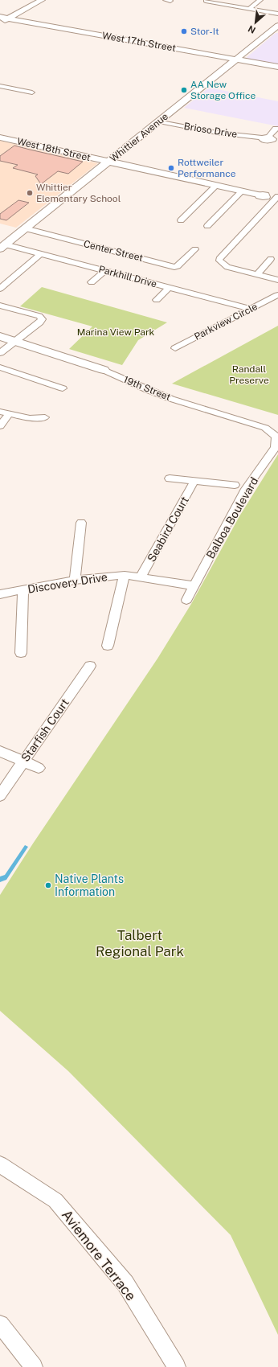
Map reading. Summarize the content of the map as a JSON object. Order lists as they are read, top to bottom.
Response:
{
  "streets": {
    "street": [
      "West 17th Street",
      "Brioso Drive",
      "Whittier Avenue",
      "West 18th Street",
      "Center Street",
      "Parkhill Drive",
      "Parkview Circle",
      "19th Street",
      "Balboa Boulevard",
      "Seabird Court",
      "Discovery Drive",
      "Starfish Court",
      "Aviemore Terrace"
    ]
  },
  "crossings": [
    ["West 17th Street", "Whittier Avenue"],
    ["Brioso Drive", "Whittier Avenue"],
    ["Whittier Avenue", "West 18th Street"],
    ["Whittier Avenue", "Center Street"],
    ["Whittier Avenue", "Parkhill Drive"],
    ["Parkhill Drive", "Parkview Circle"],
    ["19th Street", "Balboa Boulevard"],
    ["Balboa Boulevard", "Discovery Drive"],
    ["Seabird Court", "Discovery Drive"]
  ],
  "parks": ["Marina View Park", "Randall Preserve", "Talbert Regional Park"],
  "places": [
    "Stor-It",
    "AA New Storage Office",
    "Rottweiler Performance",
    "Whittier Elementary School",
    "Native Plants Information"
  ],
  "north": "bottom left"
}
